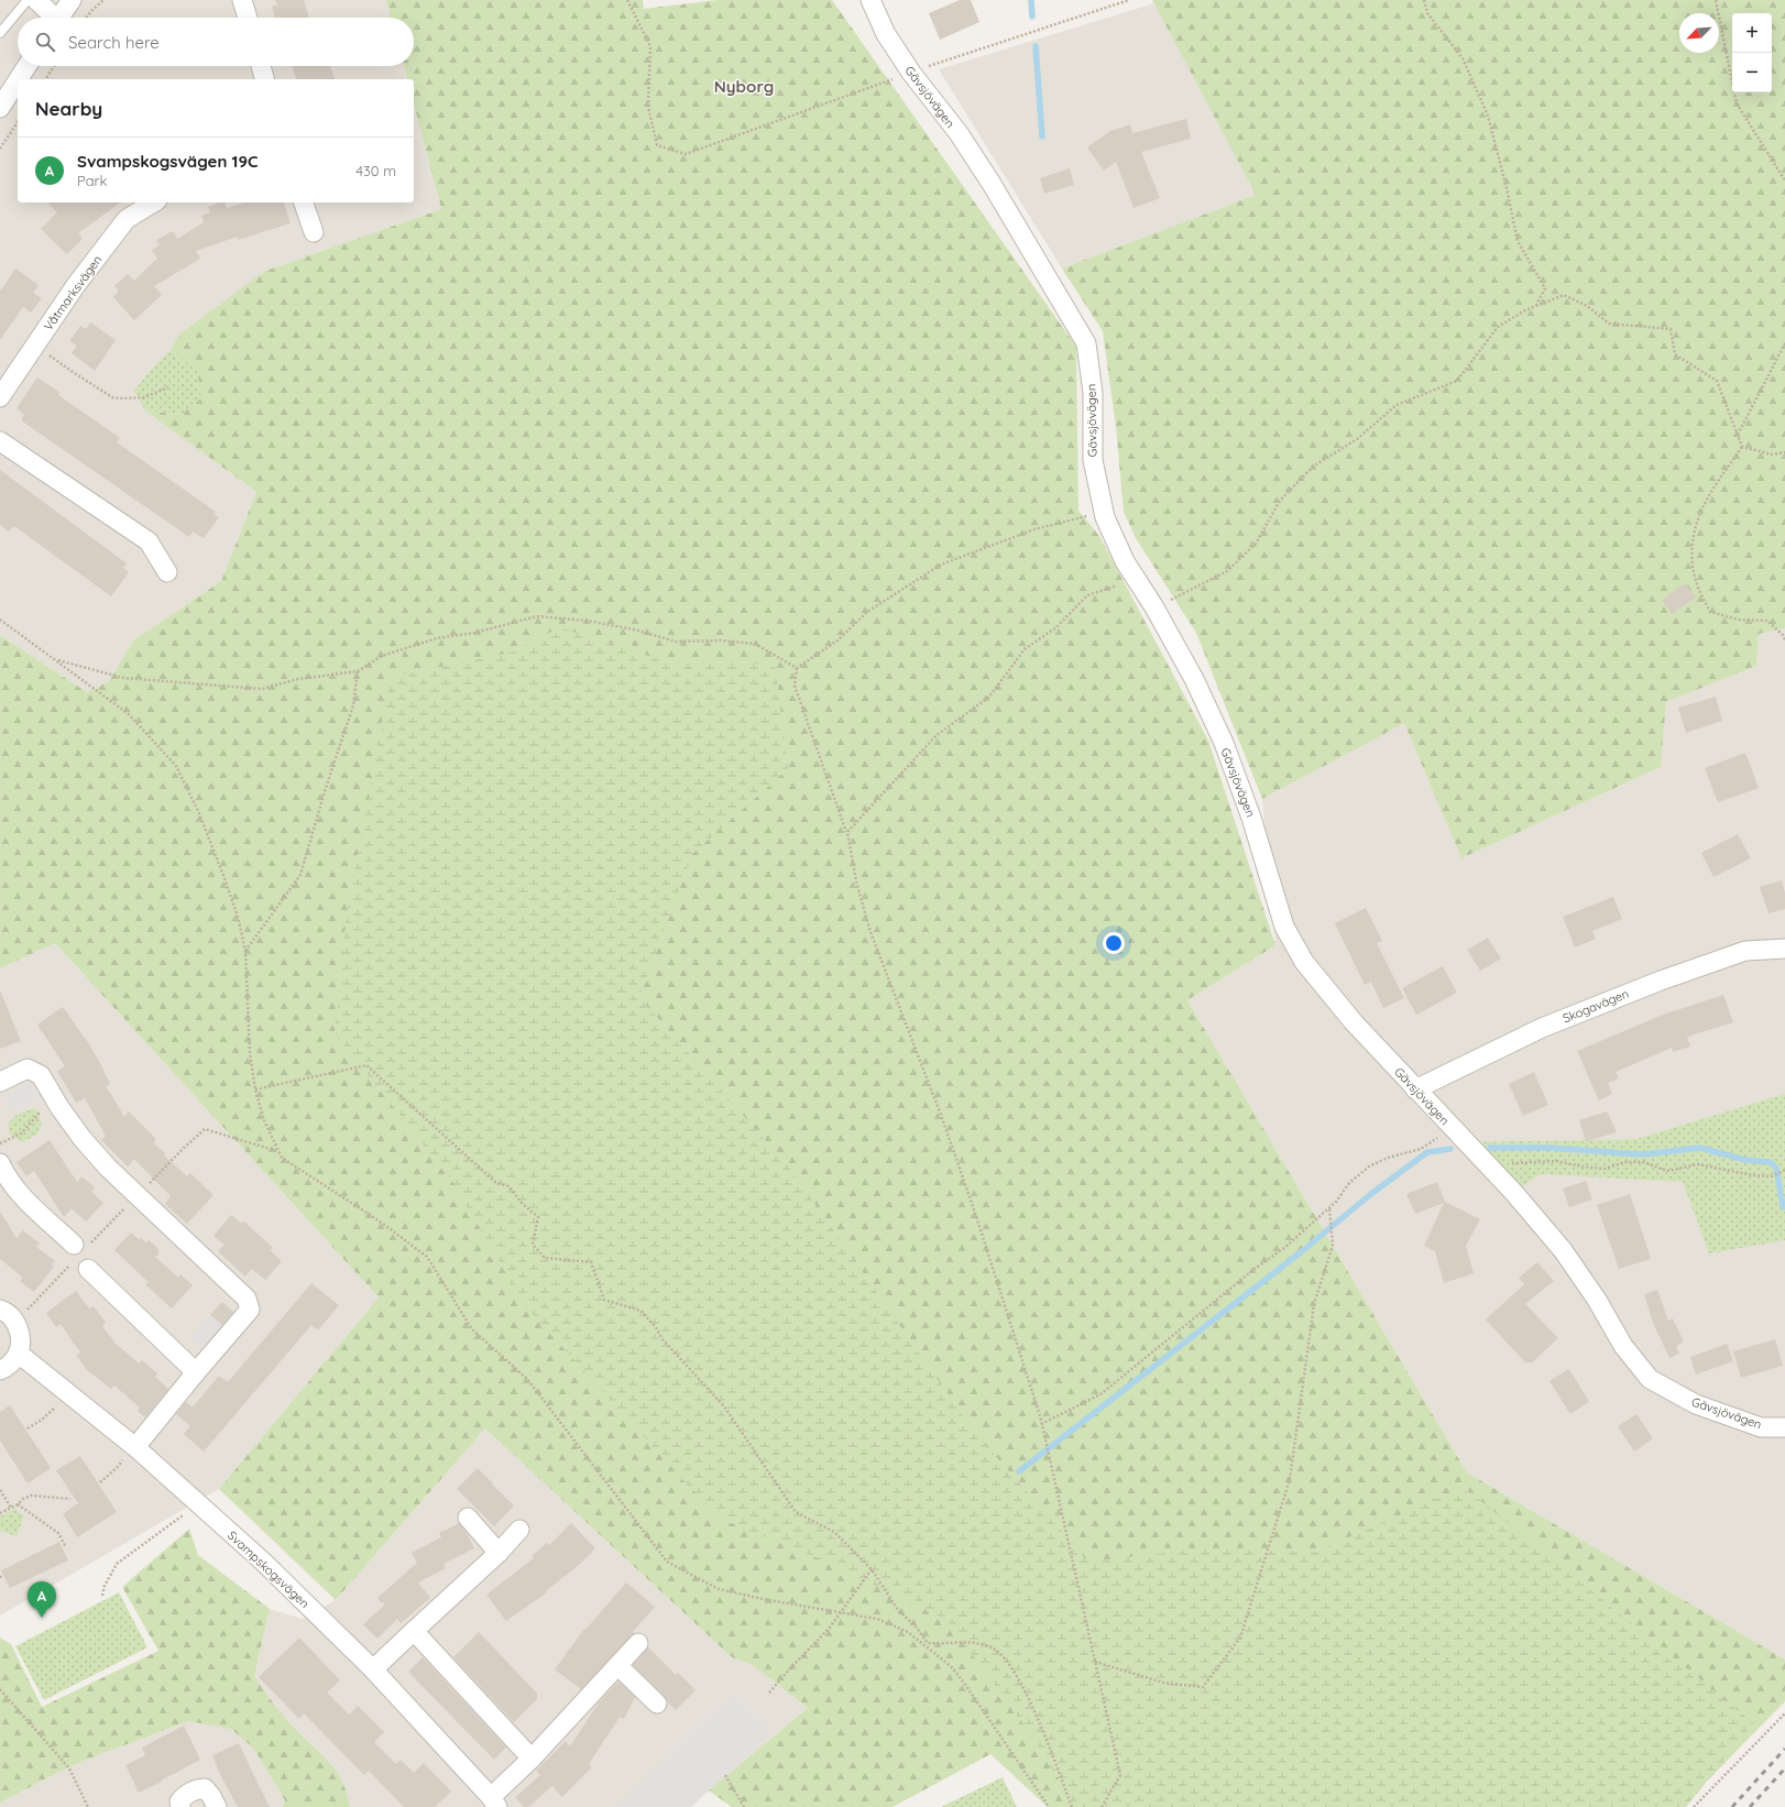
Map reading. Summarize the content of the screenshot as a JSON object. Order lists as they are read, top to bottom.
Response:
{
  "streets": {
    "street": [
      "Gävsjövägen",
      "Våtmarksvägen",
      "Skogavägen",
      "Svampskogsvägen"
    ]
  },
  "crossings": [
    ["Gävsjövägen", "Skogavägen"]
  ],
  "districts": ["Nyborg"],
  "north": "bottom left",
  "page": {
    "map_buttons": ["+", "−"],
    "search": "Search here",
    "heading": "Nearby",
    "list": [
      {
        "mark": "A",
        "name": "Svampskogsvägen 19C",
        "note": "Park",
        "value": "430 m"
      }
    ],
    "pins": "A"
  }
}
